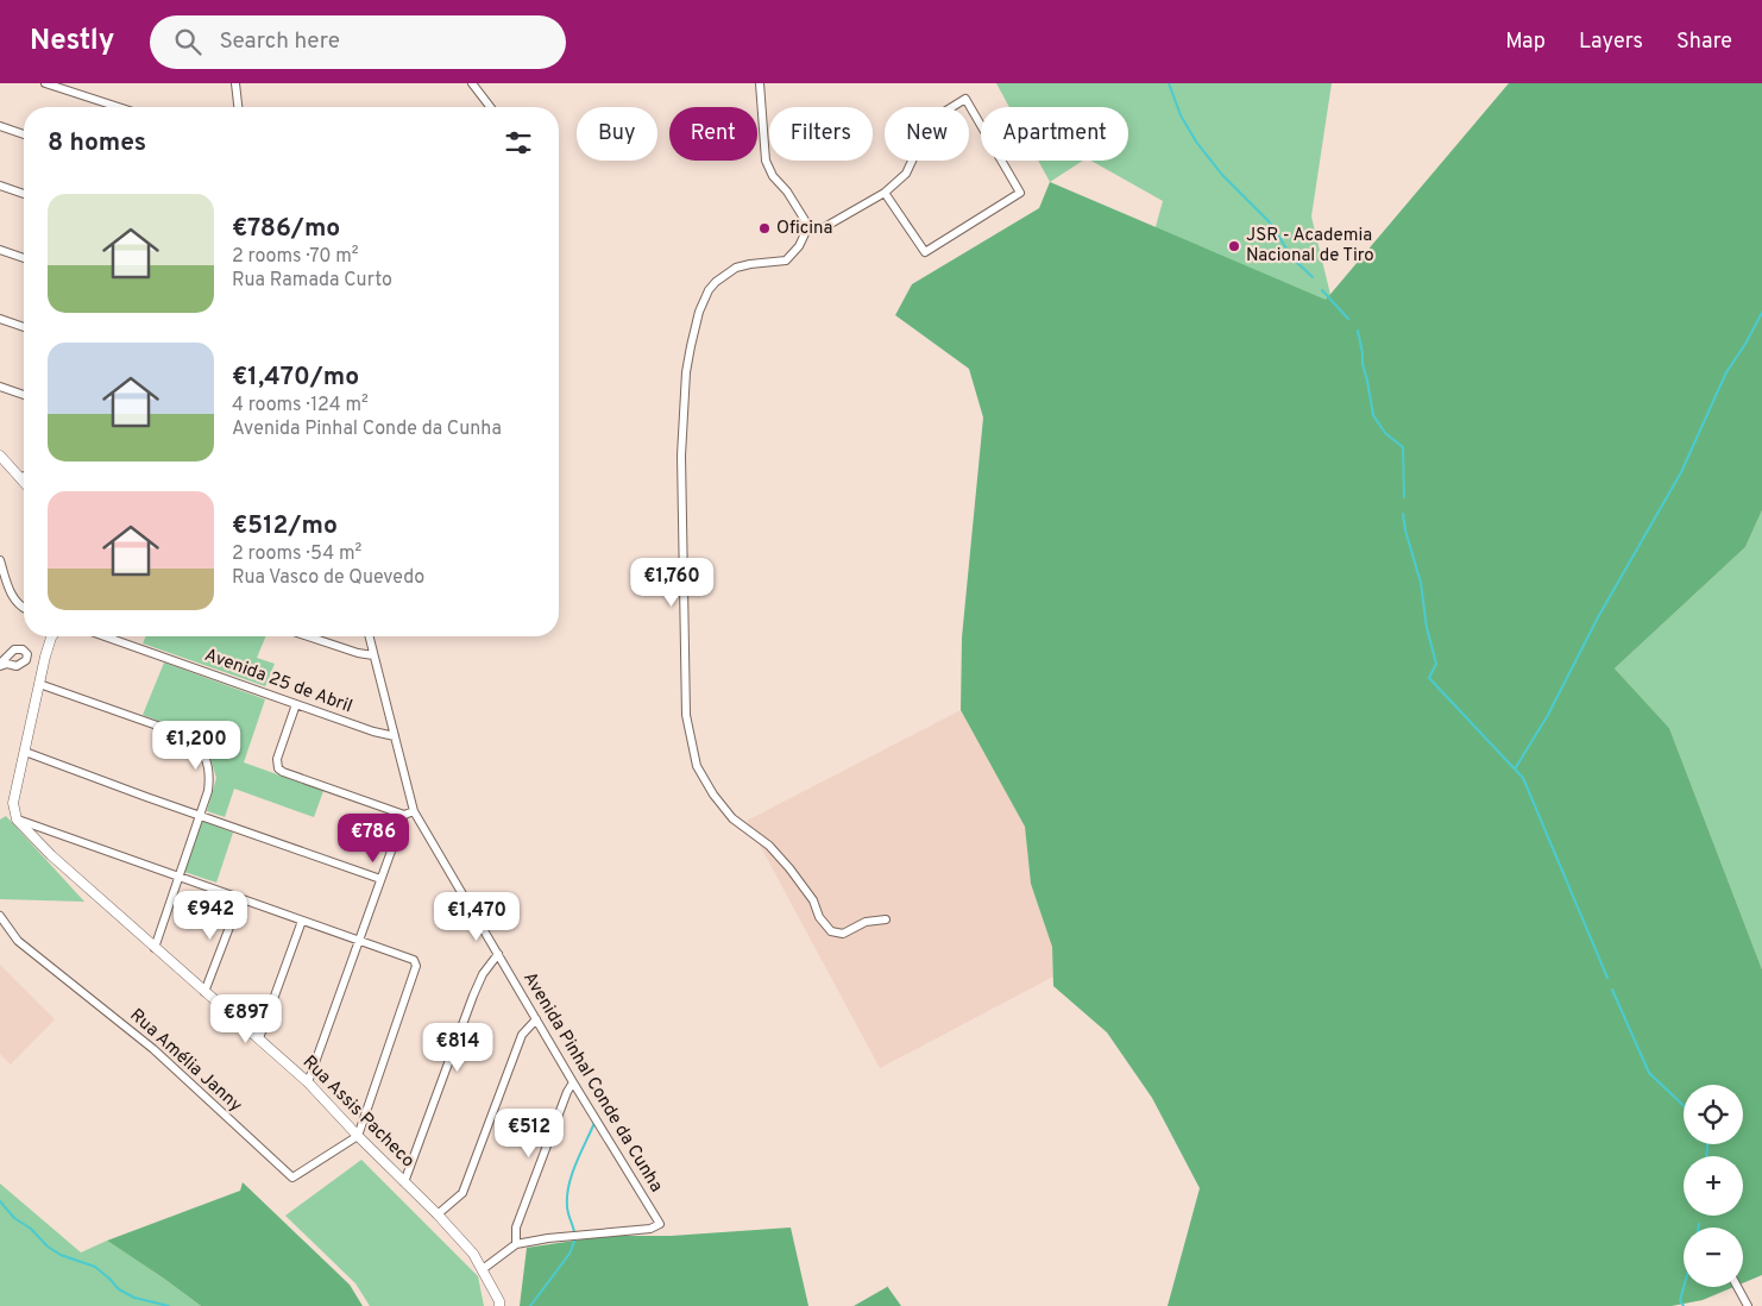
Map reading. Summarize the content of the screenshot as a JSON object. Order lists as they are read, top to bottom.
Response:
{
  "streets": {
    "street": [
      "Avenida 25 de Abril",
      "Rua Amélia Janny",
      "Avenida Pinhal Conde da Cunha",
      "Rua Assis Pacheco"
    ]
  },
  "crossings": [
    ["Avenida 25 de Abril", "Avenida Pinhal Conde da Cunha"],
    ["Rua Amélia Janny", "Rua Assis Pacheco"]
  ],
  "places": ["Oficina", "JSR - Academia Nacional de Tiro"],
  "page": {
    "header": "Nestly",
    "search": "Search here",
    "nav": ["Map", "Layers", "Share"],
    "chip": [
      "Buy",
      "Rent",
      "Filters",
      "New",
      "Apartment"
    ],
    "heading": "8 homes",
    "list": [
      {
        "name": "€786/mo",
        "note": "2 rooms · 70 m² · Rua Ramada Curto"
      },
      {
        "name": "€1,470/mo",
        "note": "4 rooms · 124 m² · Avenida Pinhal Conde da Cunha"
      },
      {
        "name": "€512/mo",
        "note": "2 rooms · 54 m² · Rua Vasco de Quevedo"
      }
    ],
    "price": [
      "€1,760",
      "€1,200",
      "€786",
      "€942",
      "€1,470",
      "€897",
      "€814",
      "€512"
    ],
    "map_buttons": ["+", "−"]
  }
}
